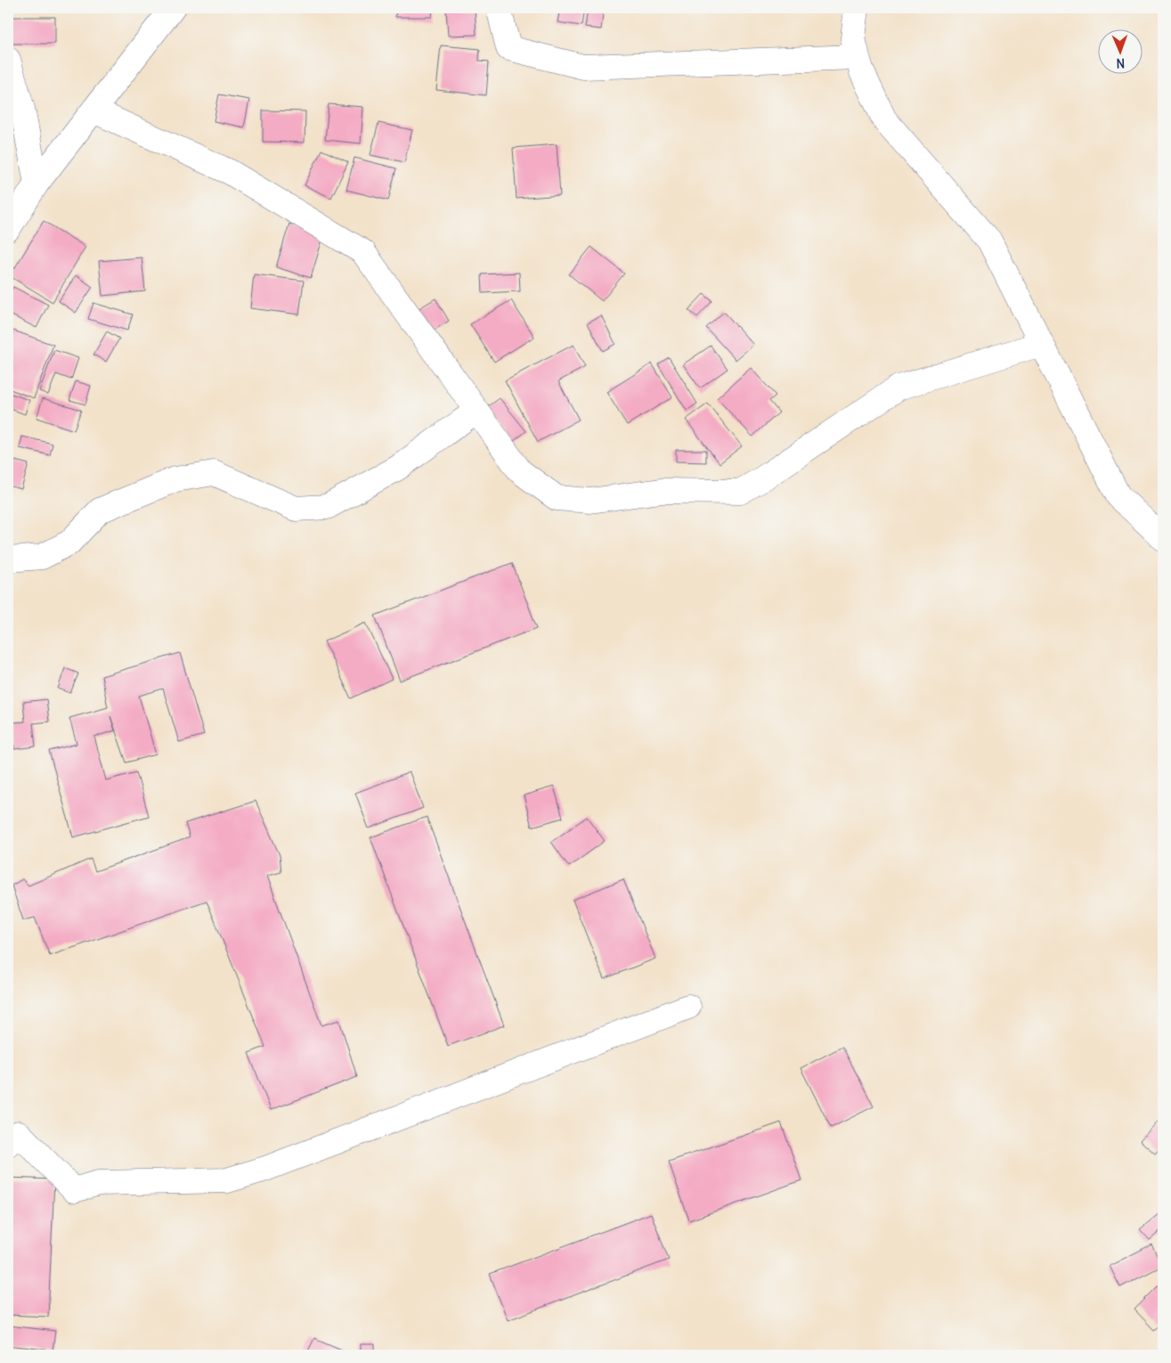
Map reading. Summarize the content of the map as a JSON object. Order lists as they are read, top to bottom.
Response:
{
  "north": "bottom"
}
